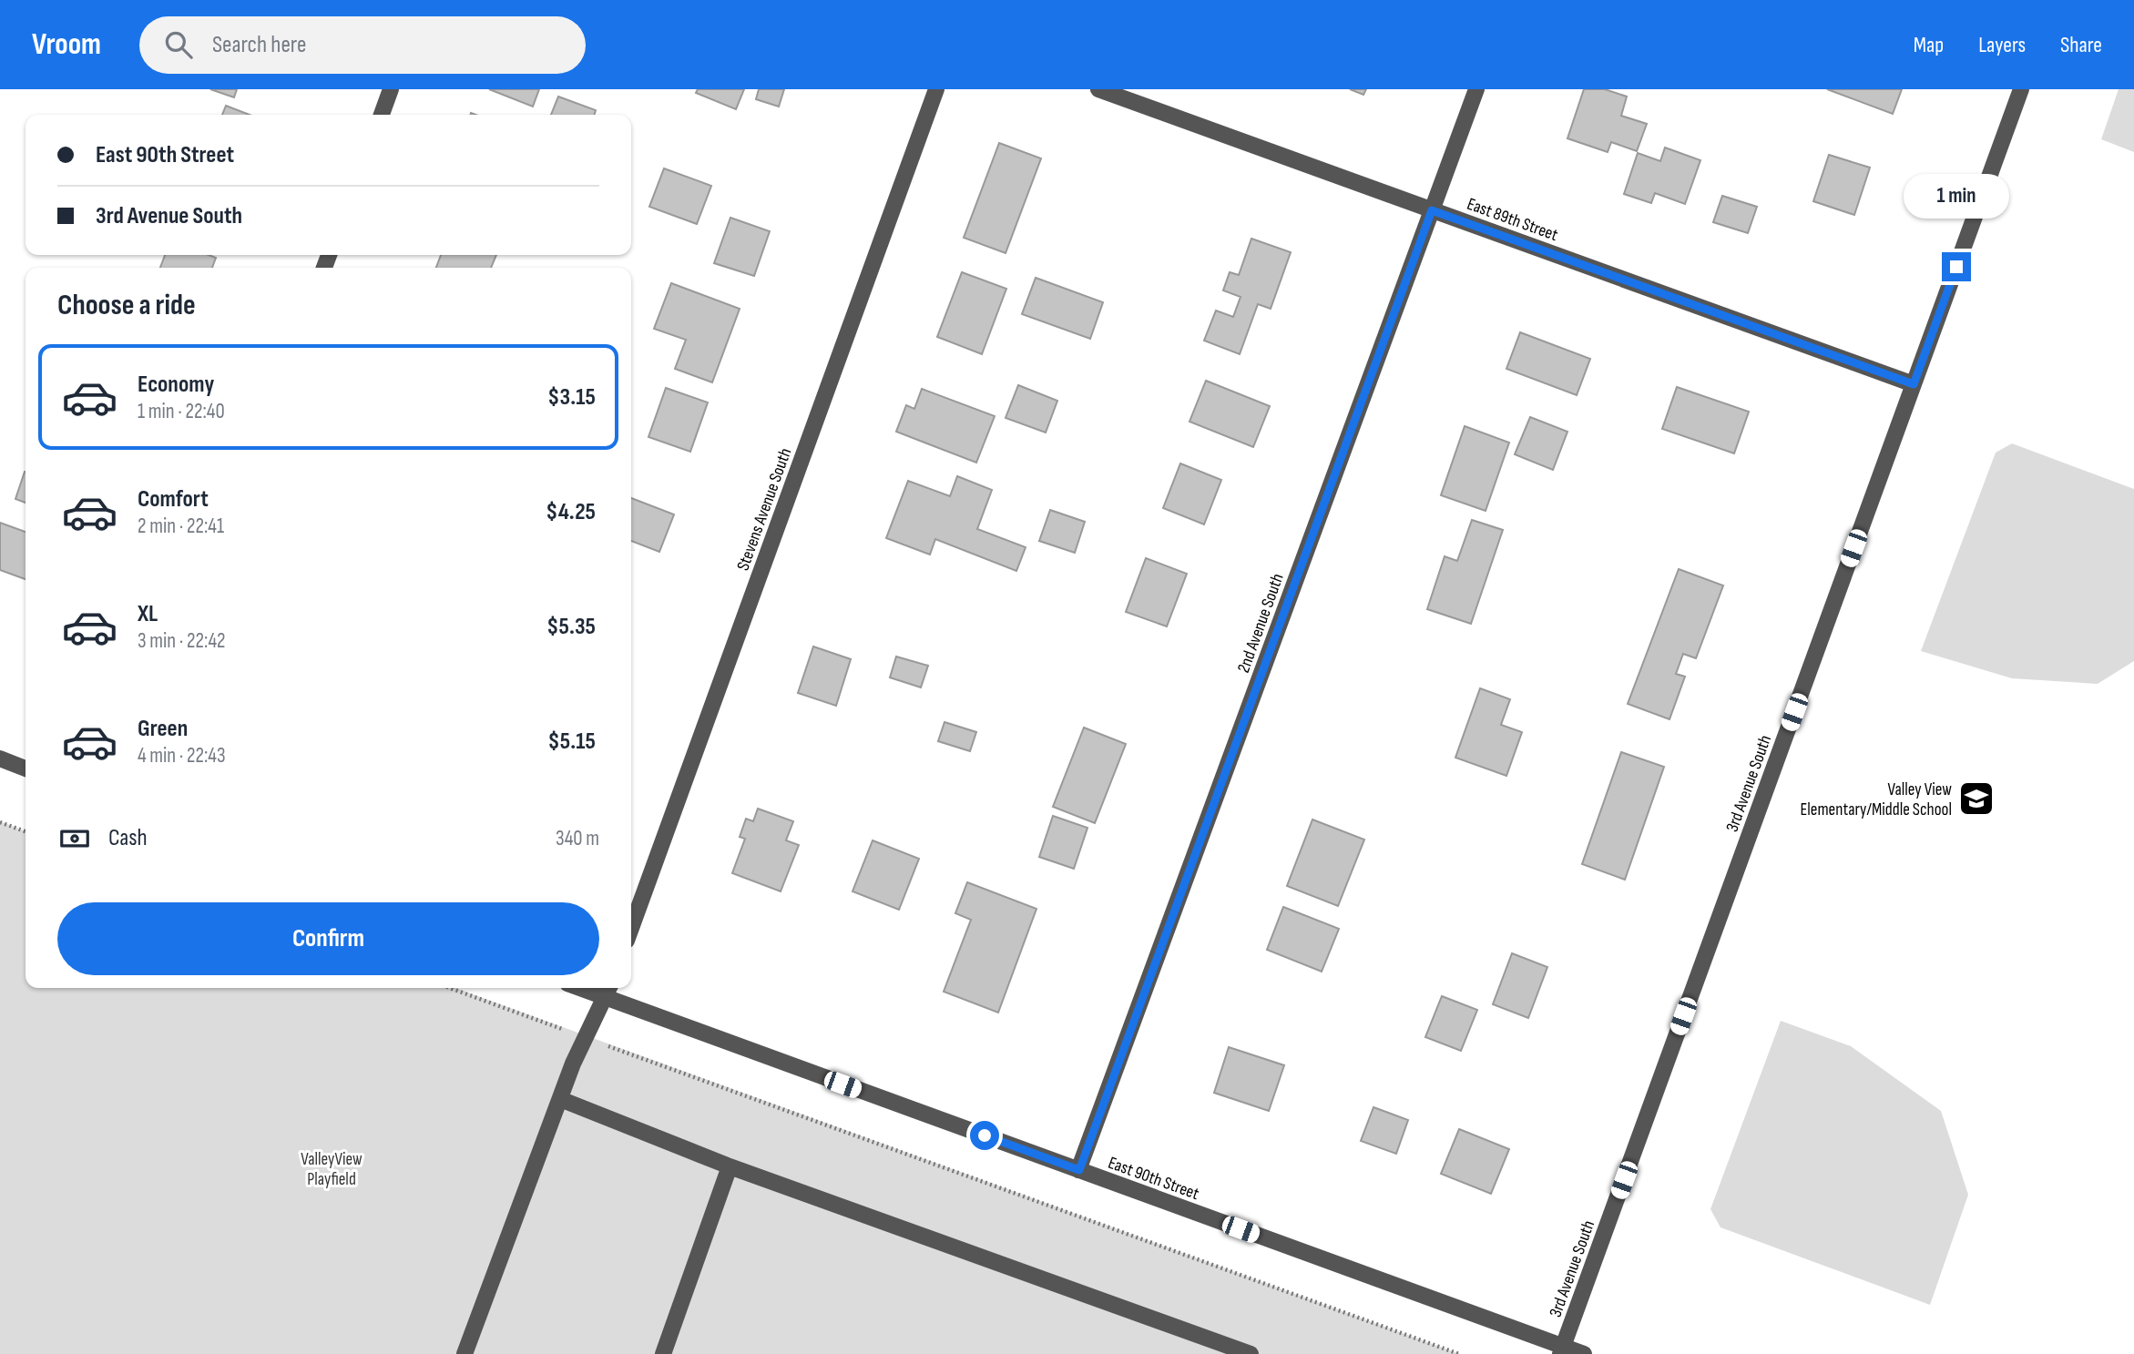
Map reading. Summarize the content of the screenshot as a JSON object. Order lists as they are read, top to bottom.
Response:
{
  "streets": {
    "street": [
      "East 89th Street",
      "Stevens Avenue South",
      "2nd Avenue South",
      "3rd Avenue South",
      "East 90th Street"
    ]
  },
  "crossings": [
    ["East 89th Street", "2nd Avenue South"],
    ["East 89th Street", "3rd Avenue South"],
    ["2nd Avenue South", "East 90th Street"],
    ["3rd Avenue South", "East 90th Street"]
  ],
  "parks": ["ValleyView Playfield"],
  "places": {
    "school or university": ["Valley View Elementary/Middle School"]
  },
  "page": {
    "header": "Vroom",
    "search": "Search here",
    "nav": ["Map", "Layers", "Share"],
    "banner": ["East 90th Street", "3rd Avenue South"],
    "bubble": "1 min",
    "heading": "Choose a ride",
    "list": [
      {
        "name": "Economy",
        "note": "1 min · 22:40",
        "value": "$3.15"
      },
      {
        "name": "Comfort",
        "note": "2 min · 22:41",
        "value": "$4.25"
      },
      {
        "name": "XL",
        "note": "3 min · 22:42",
        "value": "$5.35"
      },
      {
        "name": "Green",
        "note": "4 min · 22:43",
        "value": "$5.15"
      }
    ],
    "pay": ["Cash", "340 m"],
    "buttons": "Confirm"
  }
}
